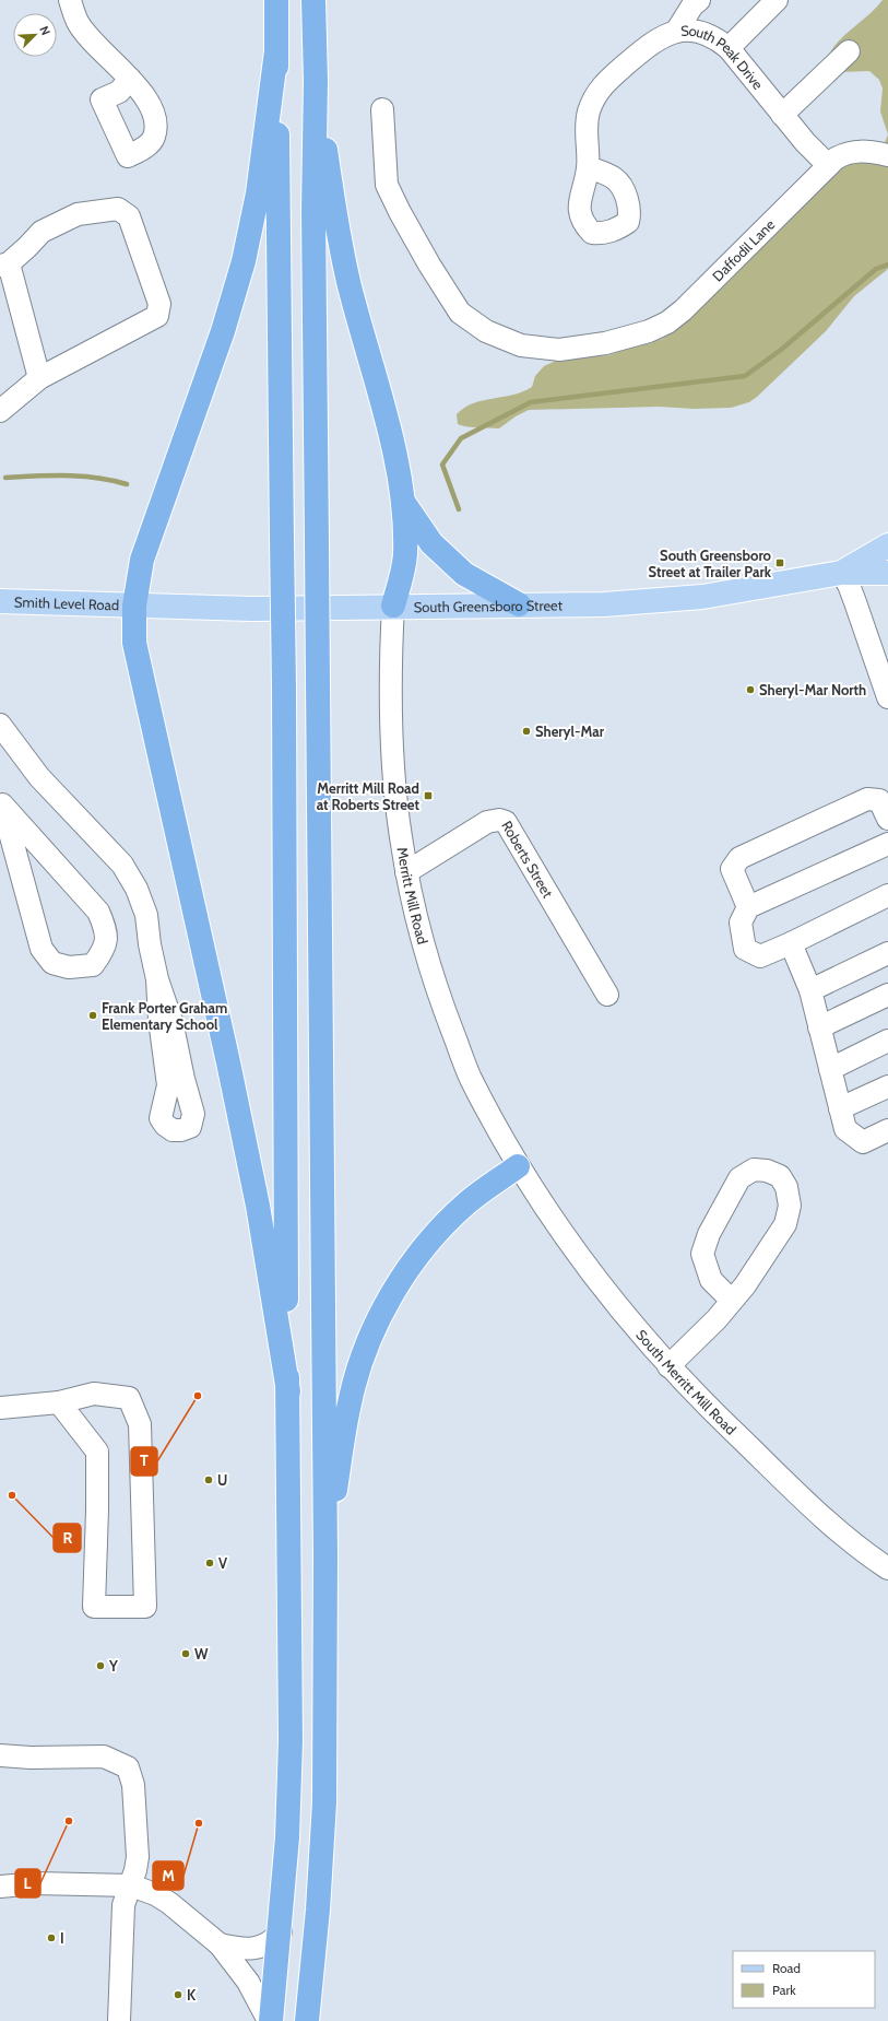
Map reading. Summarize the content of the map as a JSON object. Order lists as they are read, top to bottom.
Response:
{
  "streets": {
    "main road": ["Smith Level Road", "South Greensboro Street"],
    "street": [
      "South Peak Drive",
      "Daffodil Lane",
      "Roberts Street",
      "Merritt Mill Road",
      "South Merritt Mill Road"
    ]
  },
  "crossings": [
    ["South Peak Drive", "Daffodil Lane"],
    ["Smith Level Road", "South Greensboro Street"],
    ["South Greensboro Street", "Merritt Mill Road"],
    ["Roberts Street", "Merritt Mill Road"],
    ["Merritt Mill Road", "South Merritt Mill Road"]
  ],
  "places": {
    "transit": ["South Greensboro Street at Trailer Park", "Merritt Mill Road at Roberts Street"],
    "other": [
      "Sheryl-Mar North",
      "Sheryl-Mar",
      "Frank Porter Graham Elementary School",
      "T",
      "U",
      "R",
      "V",
      "W",
      "Y",
      "L",
      "M",
      "I",
      "K"
    ]
  },
  "legend": ["Road", "Park"],
  "north": "top right"
}
